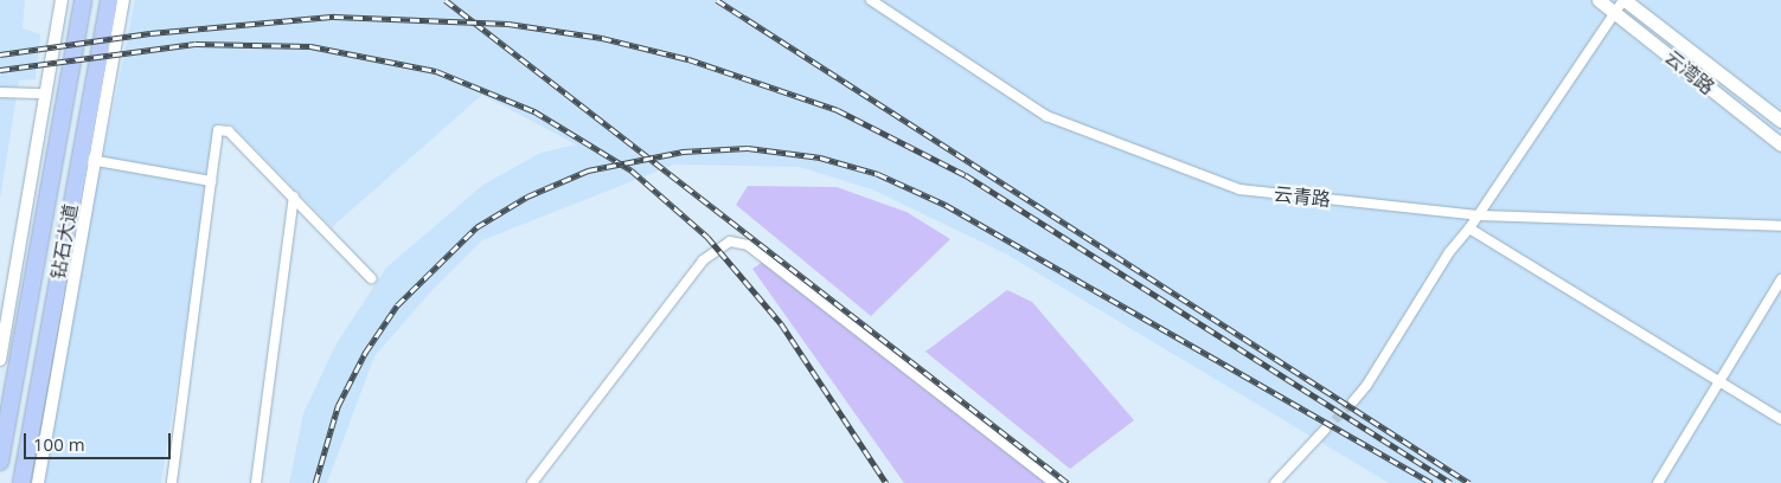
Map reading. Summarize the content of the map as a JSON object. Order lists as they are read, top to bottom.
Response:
{
  "streets": {
    "highway": ["钻石大道"],
    "main road": ["云湾路"],
    "street": ["云青路"]
  },
  "scale_bar": "100 m"
}
